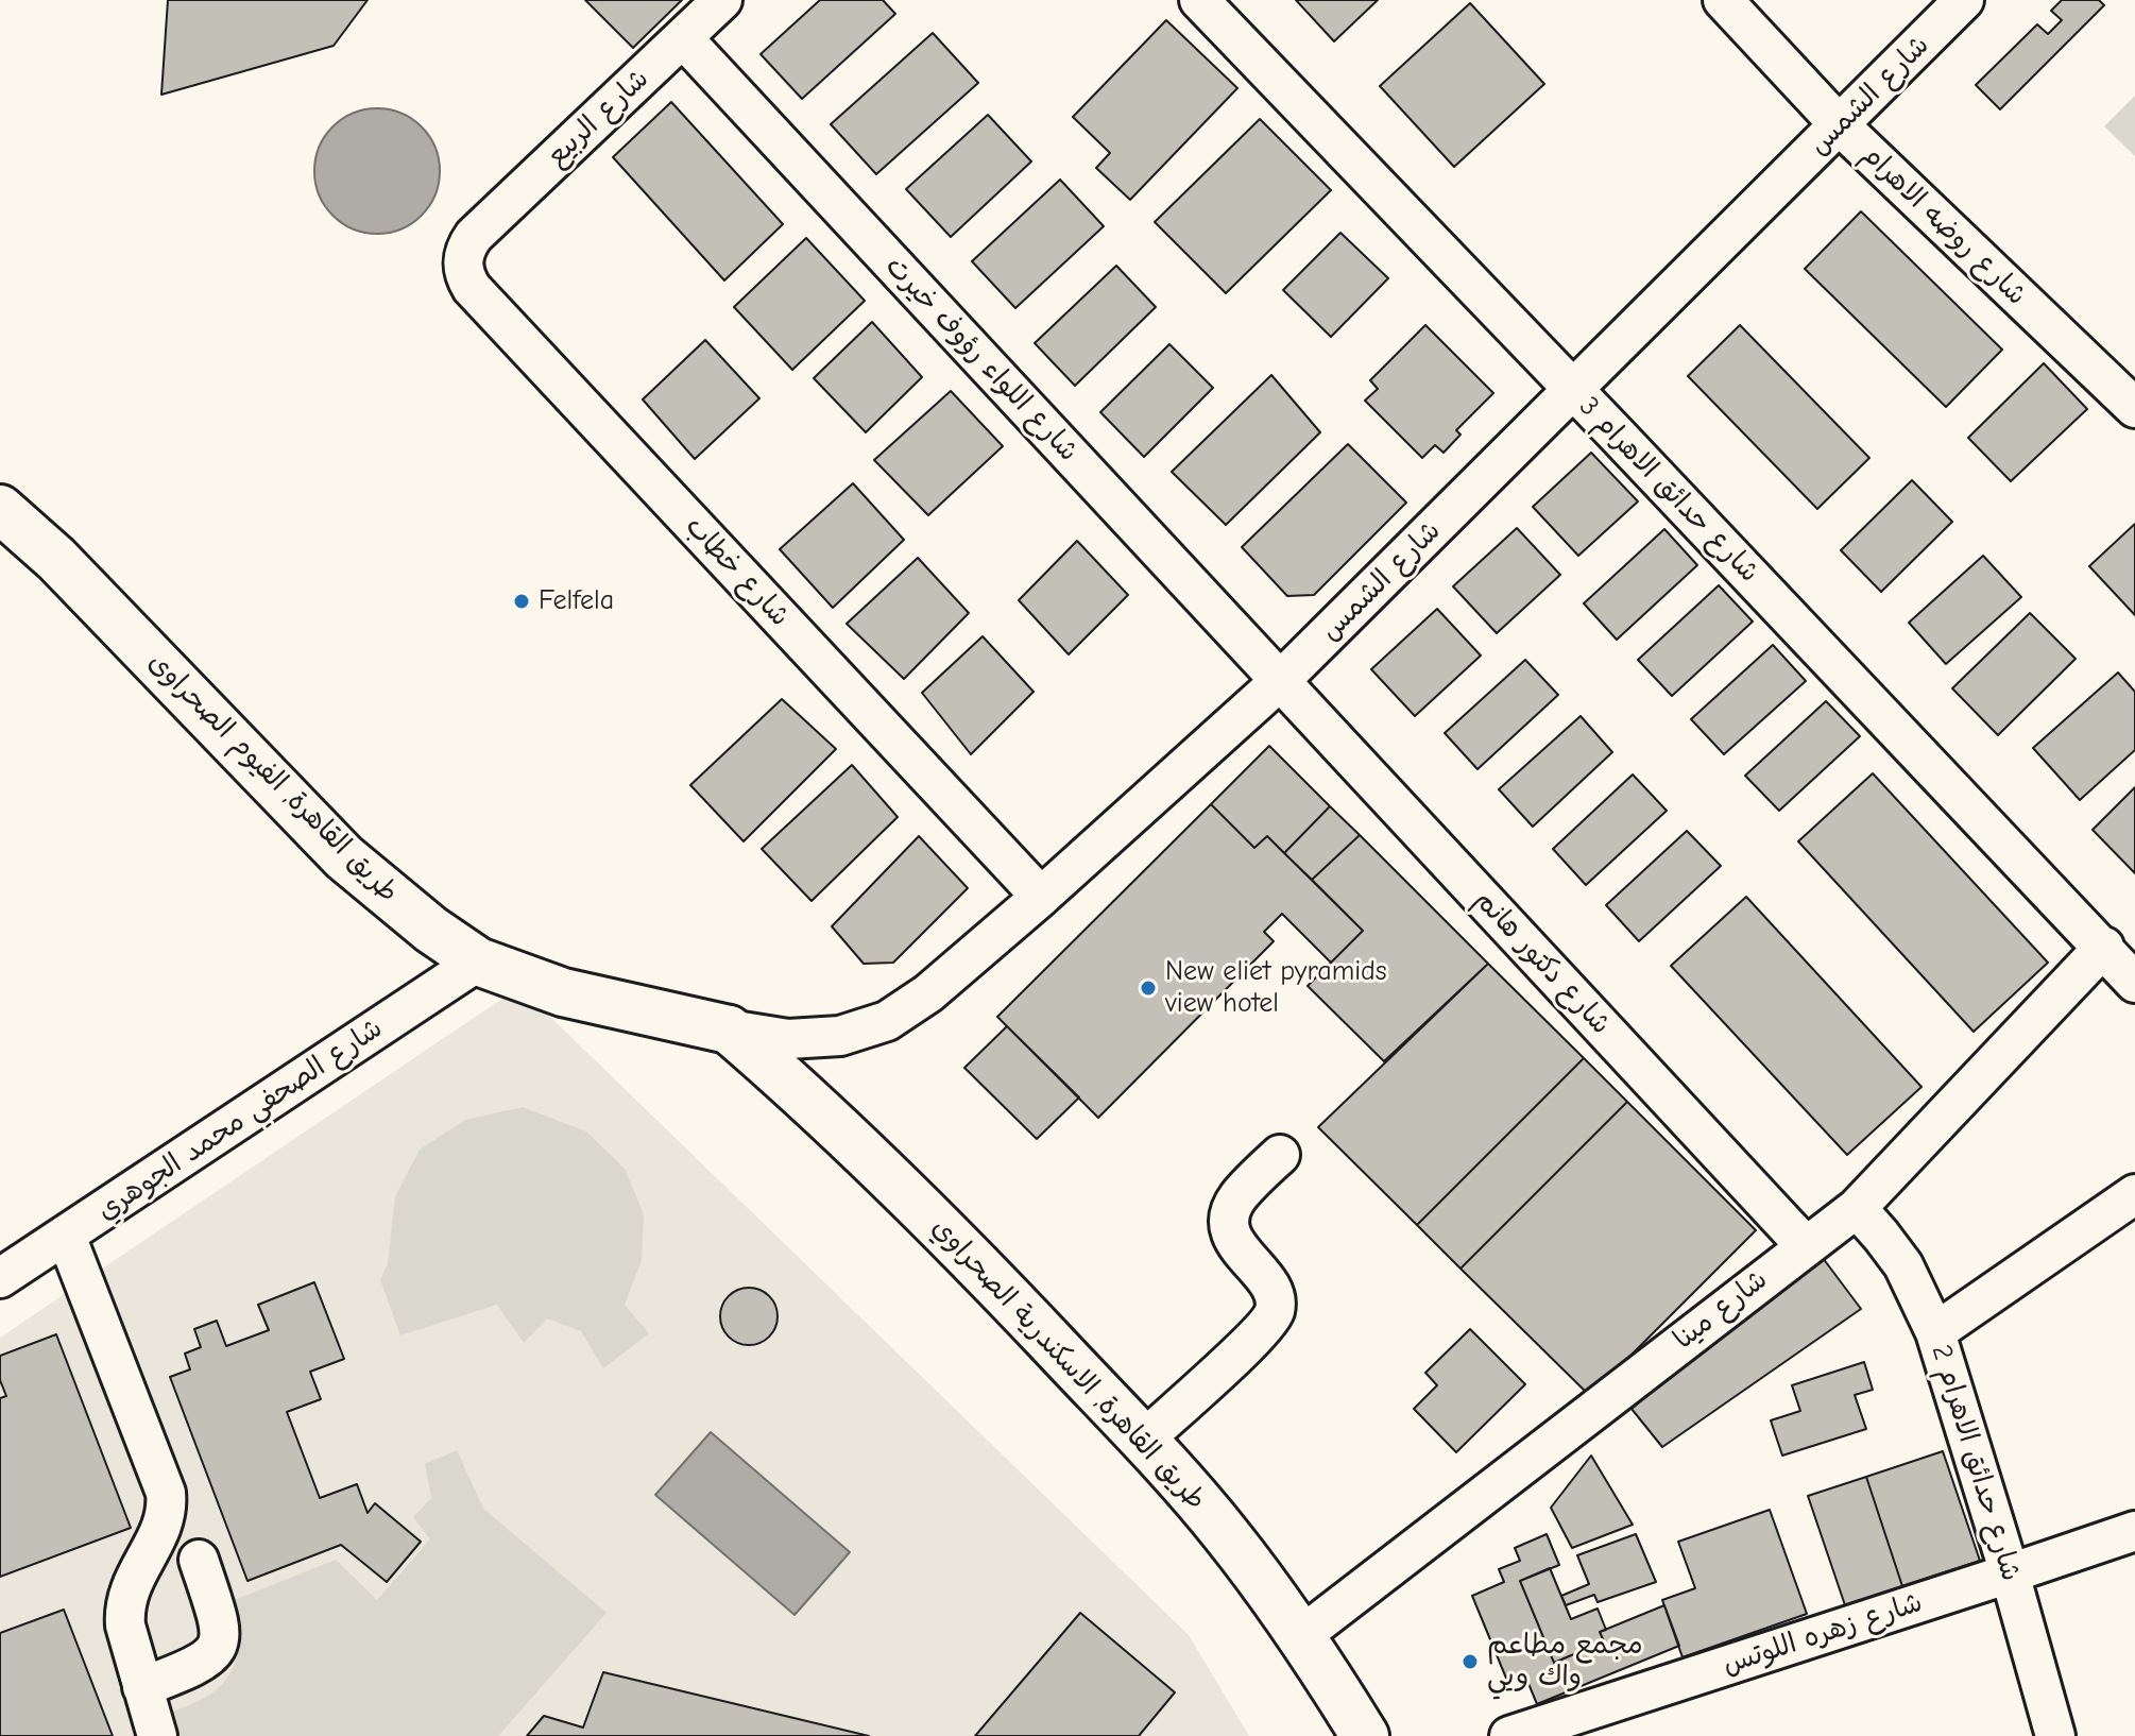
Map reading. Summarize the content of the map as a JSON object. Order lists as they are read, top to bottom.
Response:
{
  "streets": {
    "main road": ["طريق القاهرة, الفيوم الصحراوى", "طريق القاهرة, الاسكندرية الصحراوي"],
    "street": [
      "شارع الشمس",
      "شارع الربيع",
      "شارع روضه الاهرام",
      "شارع اللواء رؤوف خيرت",
      "شارع حدائق الاهرام 3",
      "شارع خطاب",
      "شارع دكتور هانم",
      "شارع الصحفي محمد الجوهري",
      "شارع مينا",
      "شارع حدائق الاهرام 2",
      "شارع زهره اللوتس"
    ]
  },
  "crossings": [
    ["شارع الشمس", "شارع روضه الاهرام"],
    ["شارع الشمس", "شارع اللواء رؤوف خيرت"],
    ["شارع الشمس", "شارع حدائق الاهرام 3"],
    ["شارع الشمس", "شارع خطاب"],
    ["شارع الشمس", "طريق القاهرة, الفيوم الصحراوى"],
    ["شارع الشمس", "شارع دكتور هانم"],
    ["شارع الشمس", "طريق القاهرة, الاسكندرية الصحراوي"],
    ["شارع الربيع", "شارع اللواء رؤوف خيرت"],
    ["شارع الربيع", "شارع خطاب"],
    ["شارع اللواء رؤوف خيرت", "شارع دكتور هانم"],
    ["شارع حدائق الاهرام 3", "شارع مينا"],
    ["طريق القاهرة, الفيوم الصحراوى", "شارع الصحفي محمد الجوهري"],
    ["طريق القاهرة, الفيوم الصحراوى", "طريق القاهرة, الاسكندرية الصحراوي"],
    ["شارع دكتور هانم", "شارع مينا"],
    ["شارع مينا", "طريق القاهرة, الاسكندرية الصحراوي"],
    ["شارع مينا", "شارع حدائق الاهرام 2"],
    ["شارع حدائق الاهرام 2", "شارع زهره اللوتس"]
  ],
  "places": ["Felfela", "New eliet pyramids view hotel", "مجمع مطاعم واك ويي"]
}
